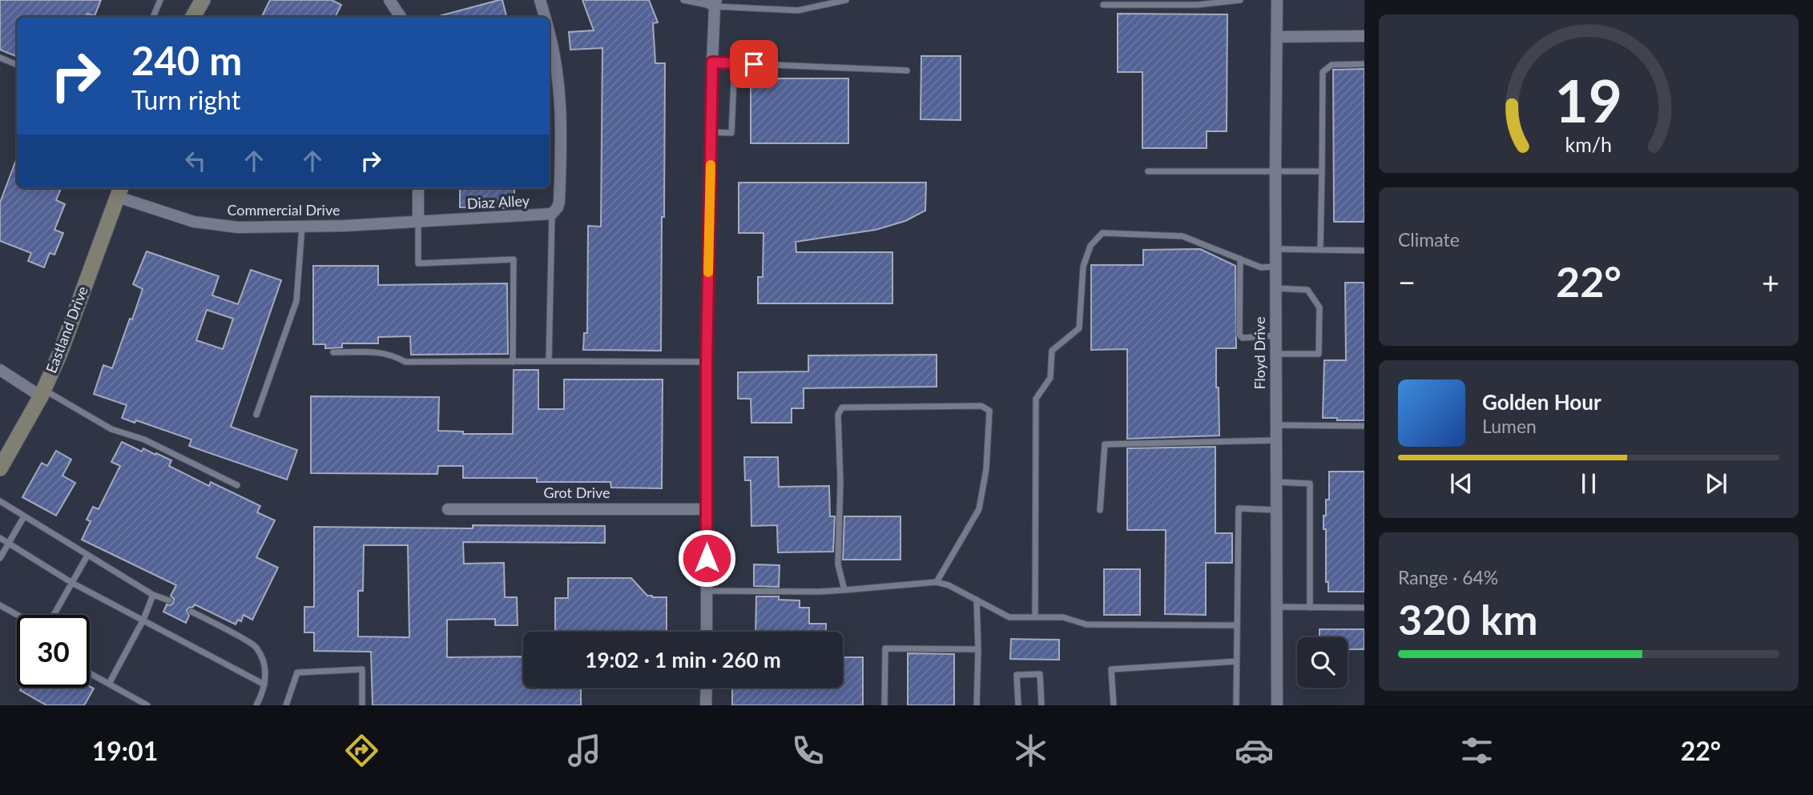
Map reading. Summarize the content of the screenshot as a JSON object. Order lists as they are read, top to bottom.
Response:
{
  "streets": {
    "street": [
      "Diaz Alley",
      "Commercial Drive",
      "Eastland Drive",
      "Floyd Drive",
      "Grot Drive"
    ]
  },
  "crossings": [
    ["Diaz Alley", "Commercial Drive"],
    ["Commercial Drive", "Eastland Drive"]
  ],
  "page": {
    "turn": ["240 m", "Turn right"],
    "tile": [
      "Climate",
      ["Range · 64%", "320 km"]
    ],
    "heat": ["−", "22°", "+"],
    "song": ["Golden Hour", "Lumen"],
    "limit": "30",
    "trip": "19:02 · 1 min · 260 m",
    "tabs": ["19:01", "22°"],
    "gauge": ["19", "km/h"]
  }
}
